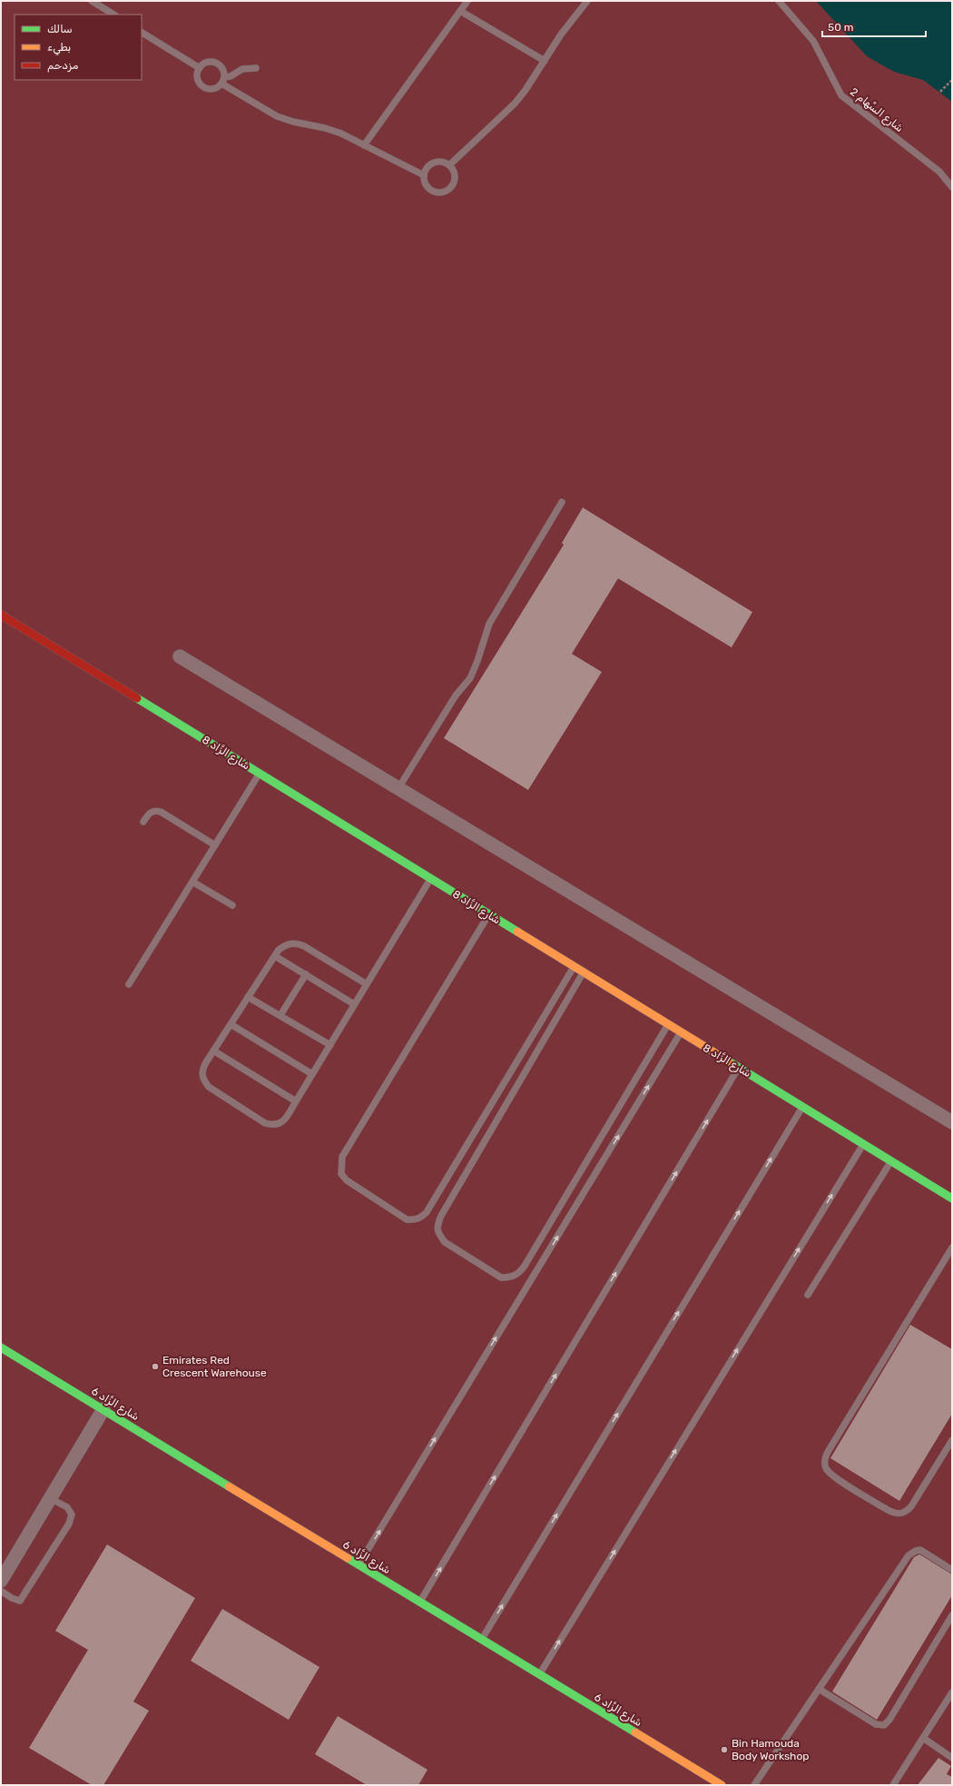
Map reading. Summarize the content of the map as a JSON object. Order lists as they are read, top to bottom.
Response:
{
  "streets": {
    "street": ["شارع الزَّاد 8", "شارع الزَّاد 6"],
    "lane": ["شارع السِّهام 2"]
  },
  "places": ["Emirates Red Crescent Warehouse", "Bin Hamouda Body Workshop"],
  "legend": ["سالك", "بطيء", "مزدحم"],
  "scale_bar": "50 m"
}
